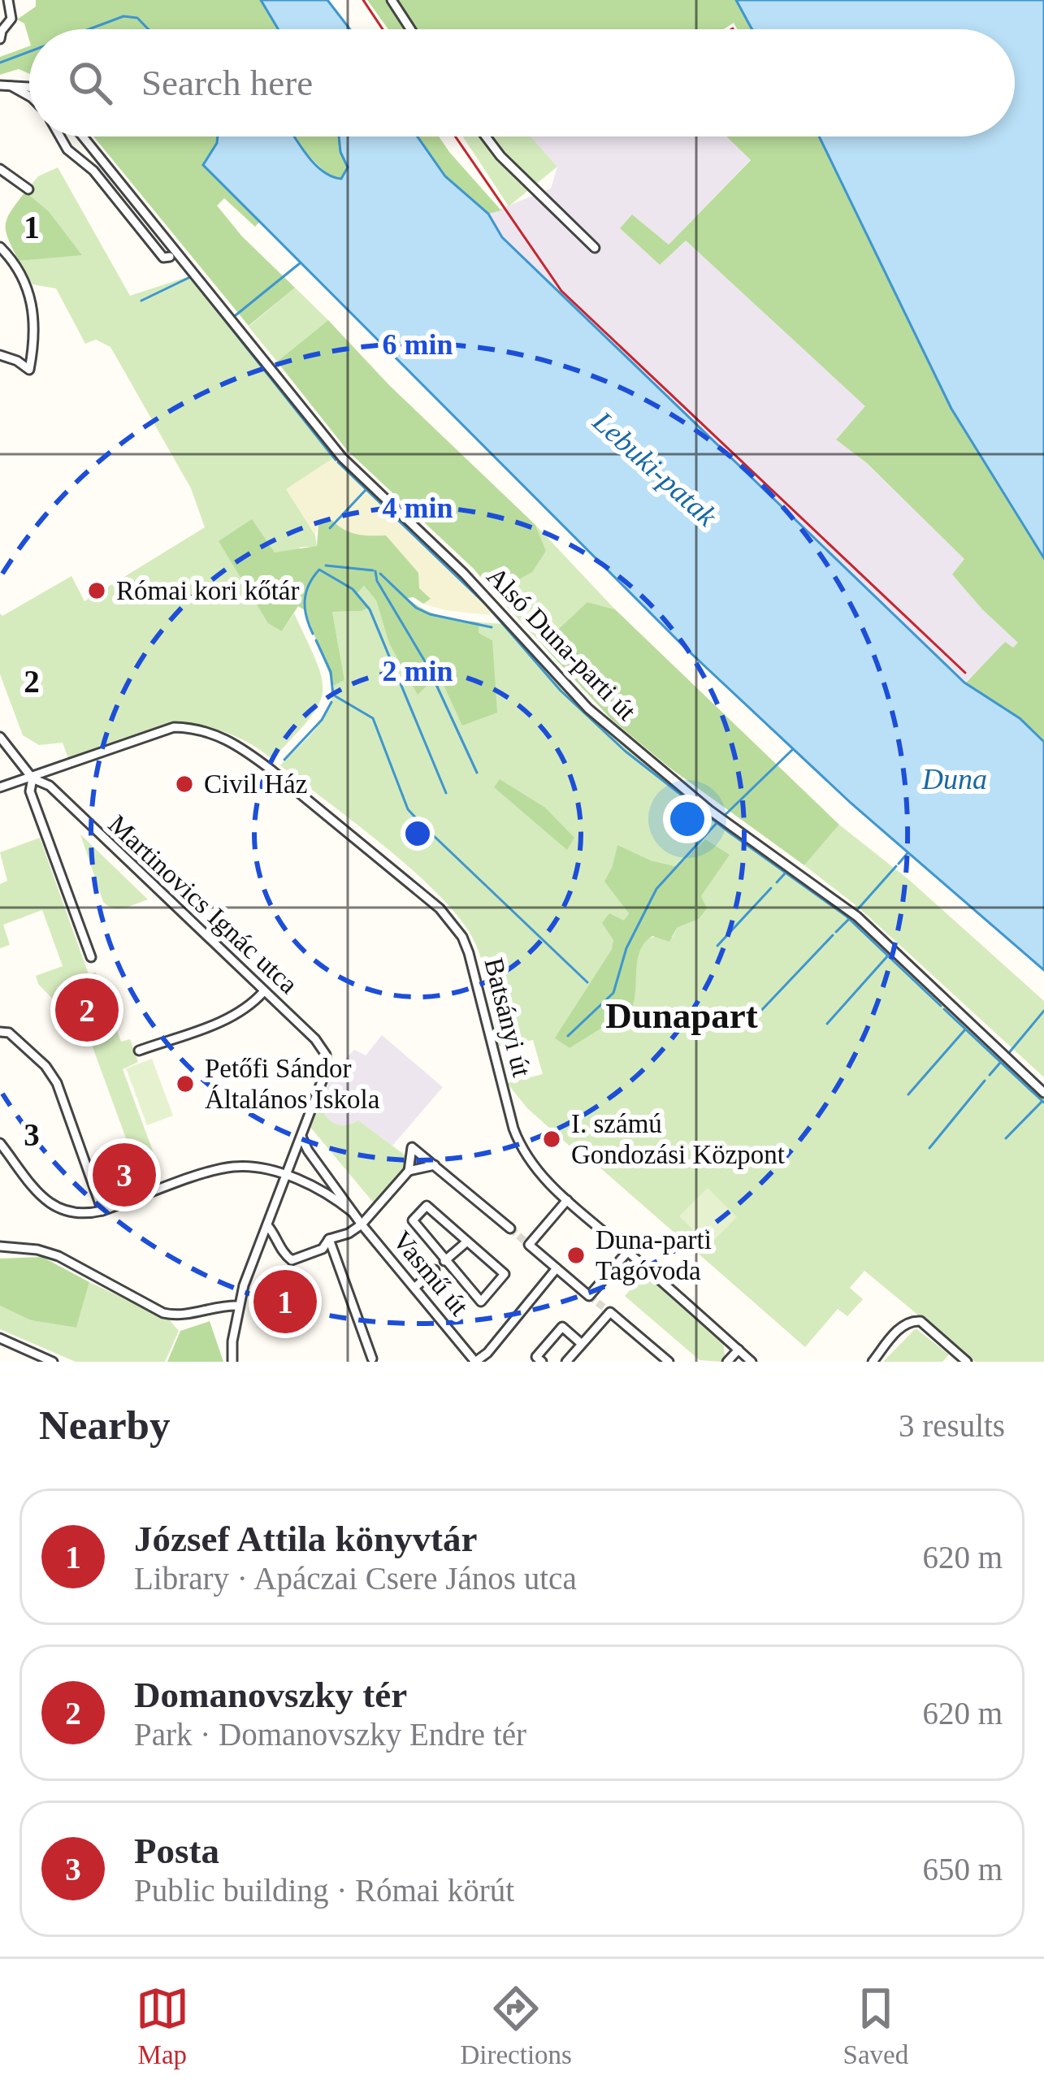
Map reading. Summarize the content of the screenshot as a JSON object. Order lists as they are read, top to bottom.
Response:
{
  "streets": {
    "street": [
      "Alsó Duna-parti út",
      "Martinovics Ignác utca",
      "Batsányi út",
      "Vasmű út"
    ]
  },
  "crossings": [
    ["Martinovics Ignác utca", "Batsányi út"],
    ["Martinovics Ignác utca", "Vasmű út"]
  ],
  "districts": ["Dunapart"],
  "water": ["Lebuki-patak", "Duna"],
  "places": [
    "Római kori kőtár",
    "Civil Ház",
    "Petőfi Sándor Általános Iskola",
    "I. számú Gondozási Központ",
    "Duna-parti Tagóvoda"
  ],
  "page": {
    "search": "Search here",
    "pins": ["2", "3", "1"],
    "heading": ["Nearby", "3 results"],
    "list": [
      {
        "mark": "1",
        "name": "József Attila könyvtár",
        "note": "Library · Apáczai Csere János utca",
        "value": "620 m"
      },
      {
        "mark": "2",
        "name": "Domanovszky tér",
        "note": "Park · Domanovszky Endre tér",
        "value": "620 m"
      },
      {
        "mark": "3",
        "name": "Posta",
        "note": "Public building · Római körút",
        "value": "650 m"
      }
    ],
    "nav": ["Map", "Directions", "Saved"]
  },
  "grid": {
    "rows": ["1", "2", "3"]
  },
  "rings": ["6 min", "4 min", "2 min"]
}
